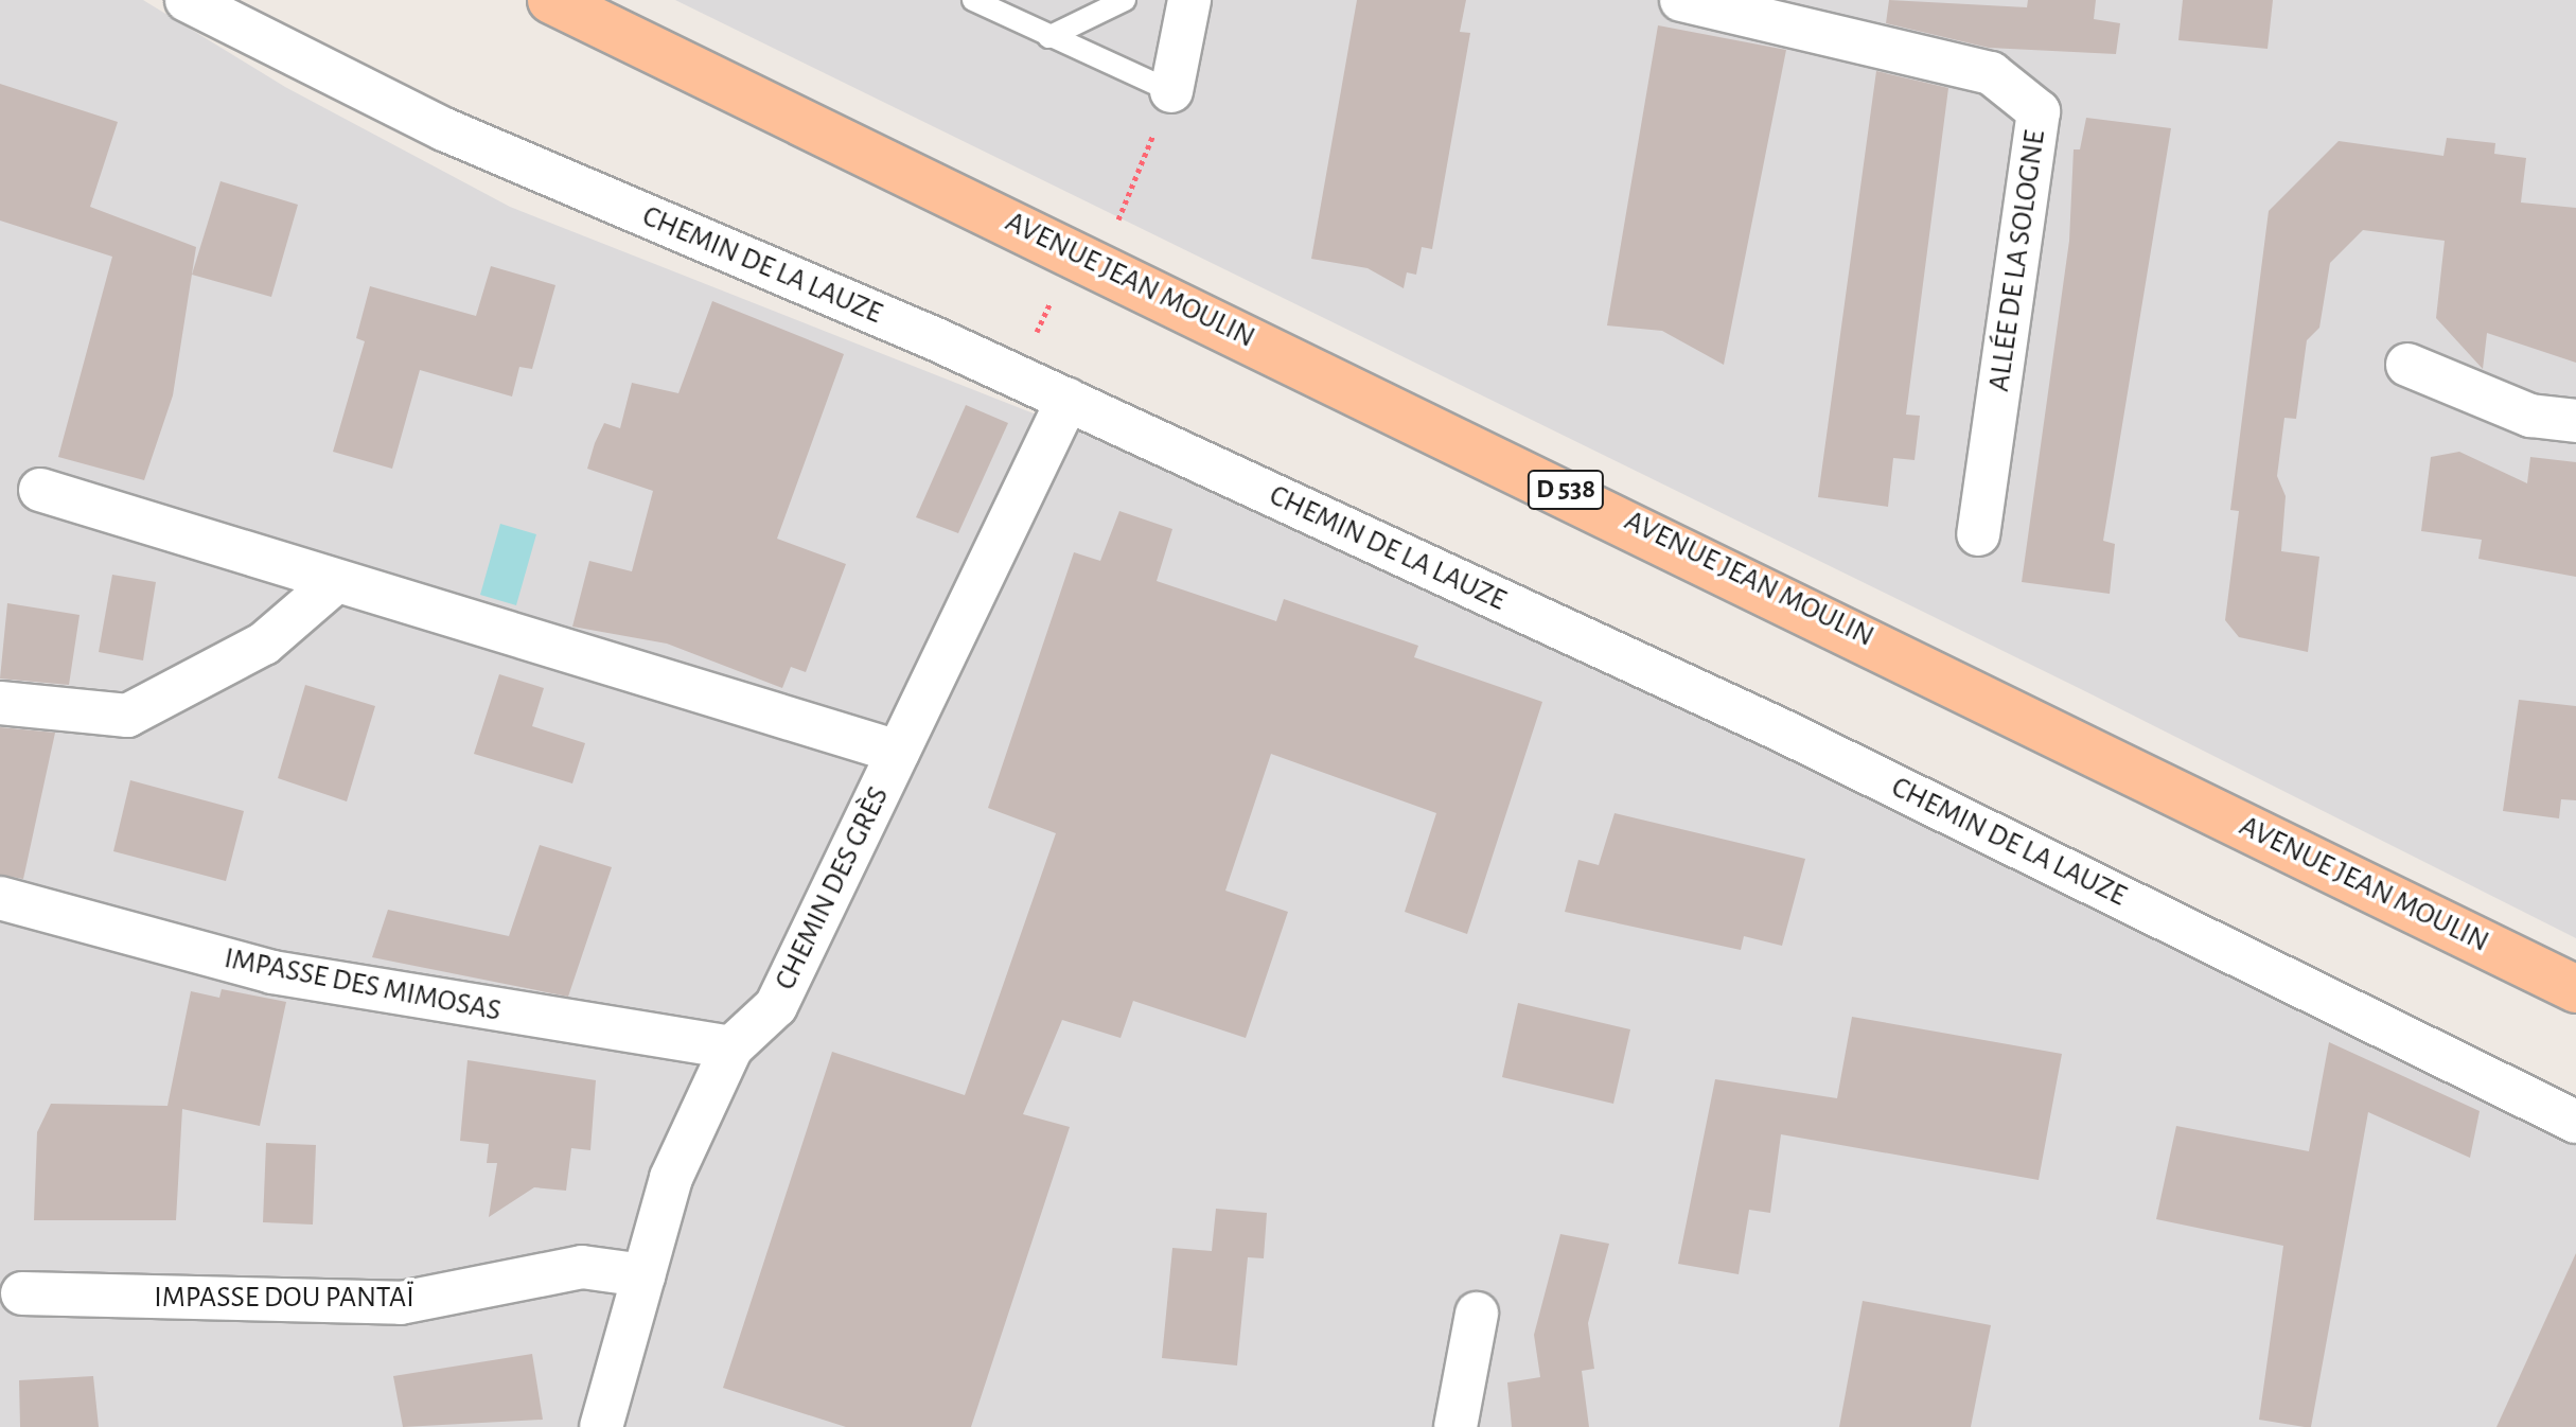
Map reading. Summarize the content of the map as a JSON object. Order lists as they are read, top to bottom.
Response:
{
  "streets": {
    "main road": ["AVENUE JEAN MOULIN", "D 538"],
    "street": [
      "ALLÉE DE LA SOLOGNE",
      "CHEMIN DE LA LAUZE",
      "CHEMIN DES GRÈS",
      "IMPASSE DES MIMOSAS",
      "IMPASSE DOU PANTAÏ"
    ]
  },
  "crossings": [
    ["CHEMIN DE LA LAUZE", "CHEMIN DES GRÈS"],
    ["CHEMIN DES GRÈS", "IMPASSE DES MIMOSAS"],
    ["CHEMIN DES GRÈS", "IMPASSE DOU PANTAÏ"]
  ]
}
